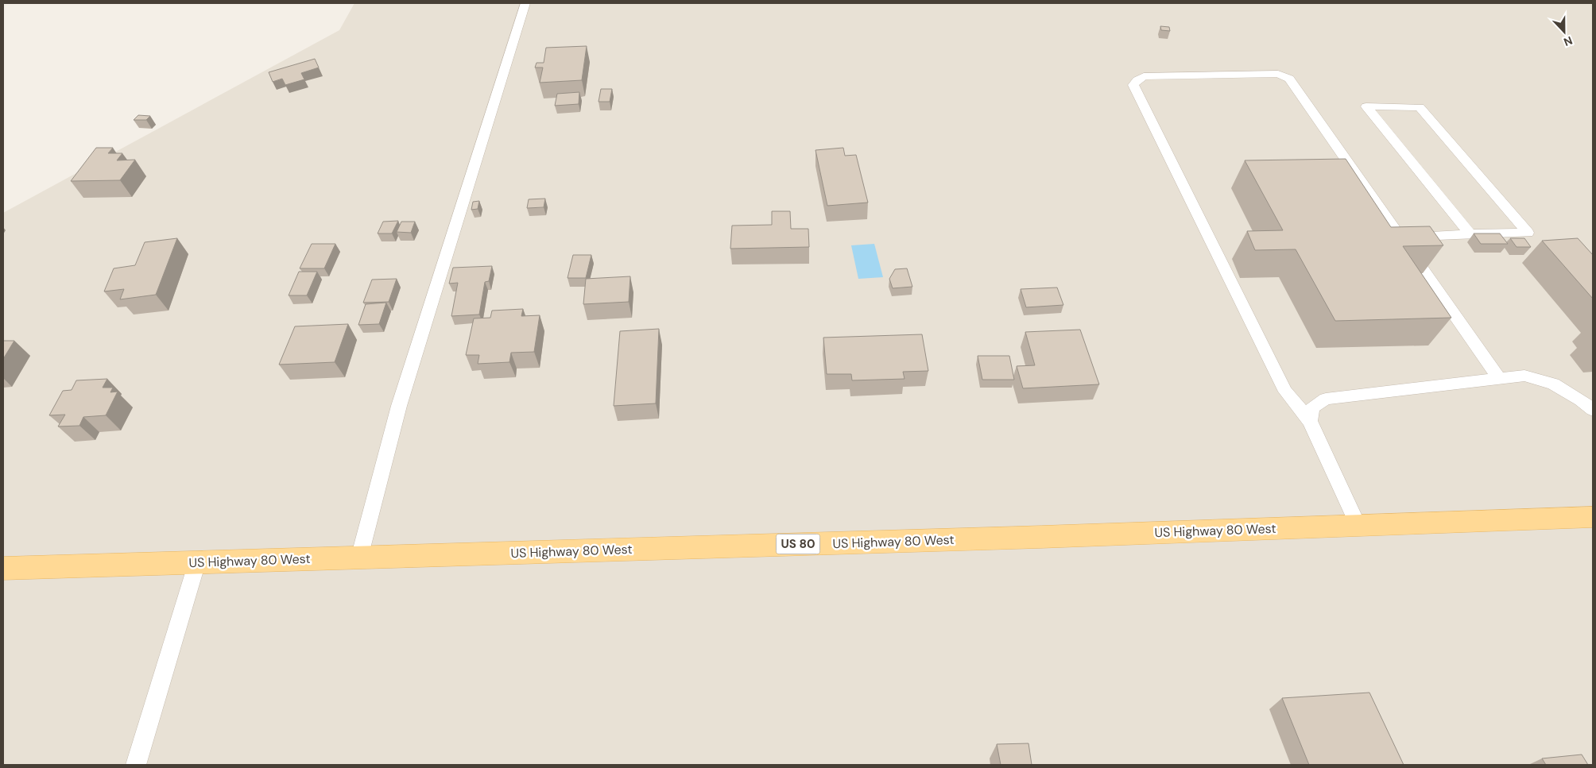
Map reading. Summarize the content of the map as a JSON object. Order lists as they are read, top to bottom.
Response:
{
  "streets": {
    "main road": ["US Highway 80 West", "US 80"]
  },
  "north": "bottom"
}
